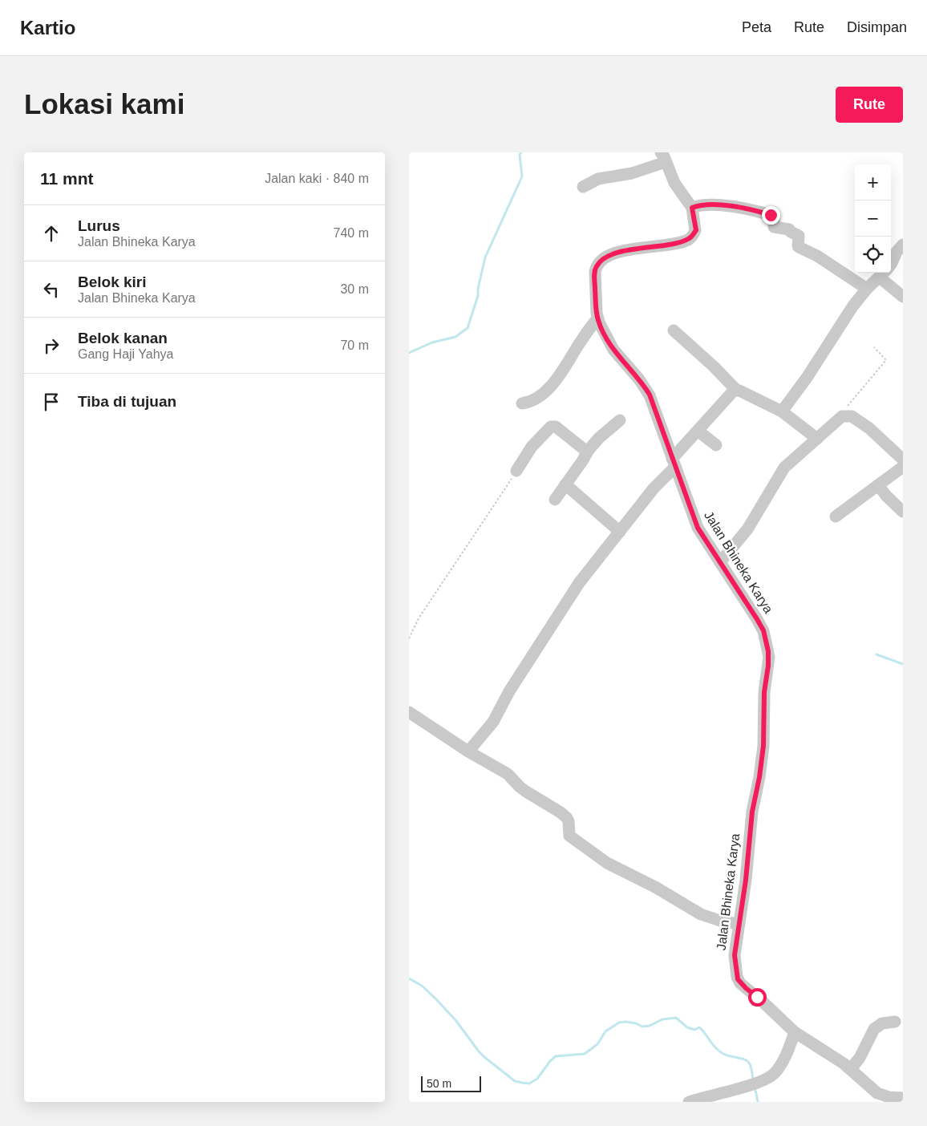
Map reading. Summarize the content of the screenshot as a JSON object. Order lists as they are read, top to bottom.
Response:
{
  "streets": {
    "street": ["Jalan Bhineka Karya"]
  },
  "scale_bar": "50 m",
  "page": {
    "header": "Kartio",
    "nav": ["Peta", "Rute", "Disimpan"],
    "buttons": "Rute",
    "title": "Lokasi kami",
    "heading": ["11 mnt", "Jalan kaki · 840 m"],
    "map_buttons": ["+", "−"],
    "list": [
      ["Lurus", "Jalan Bhineka Karya", "740 m"],
      ["Belok kiri", "Jalan Bhineka Karya", "30 m"],
      ["Belok kanan", "Gang Haji Yahya", "70 m"],
      "Tiba di tujuan"
    ],
    "scale": "50 m"
  }
}
